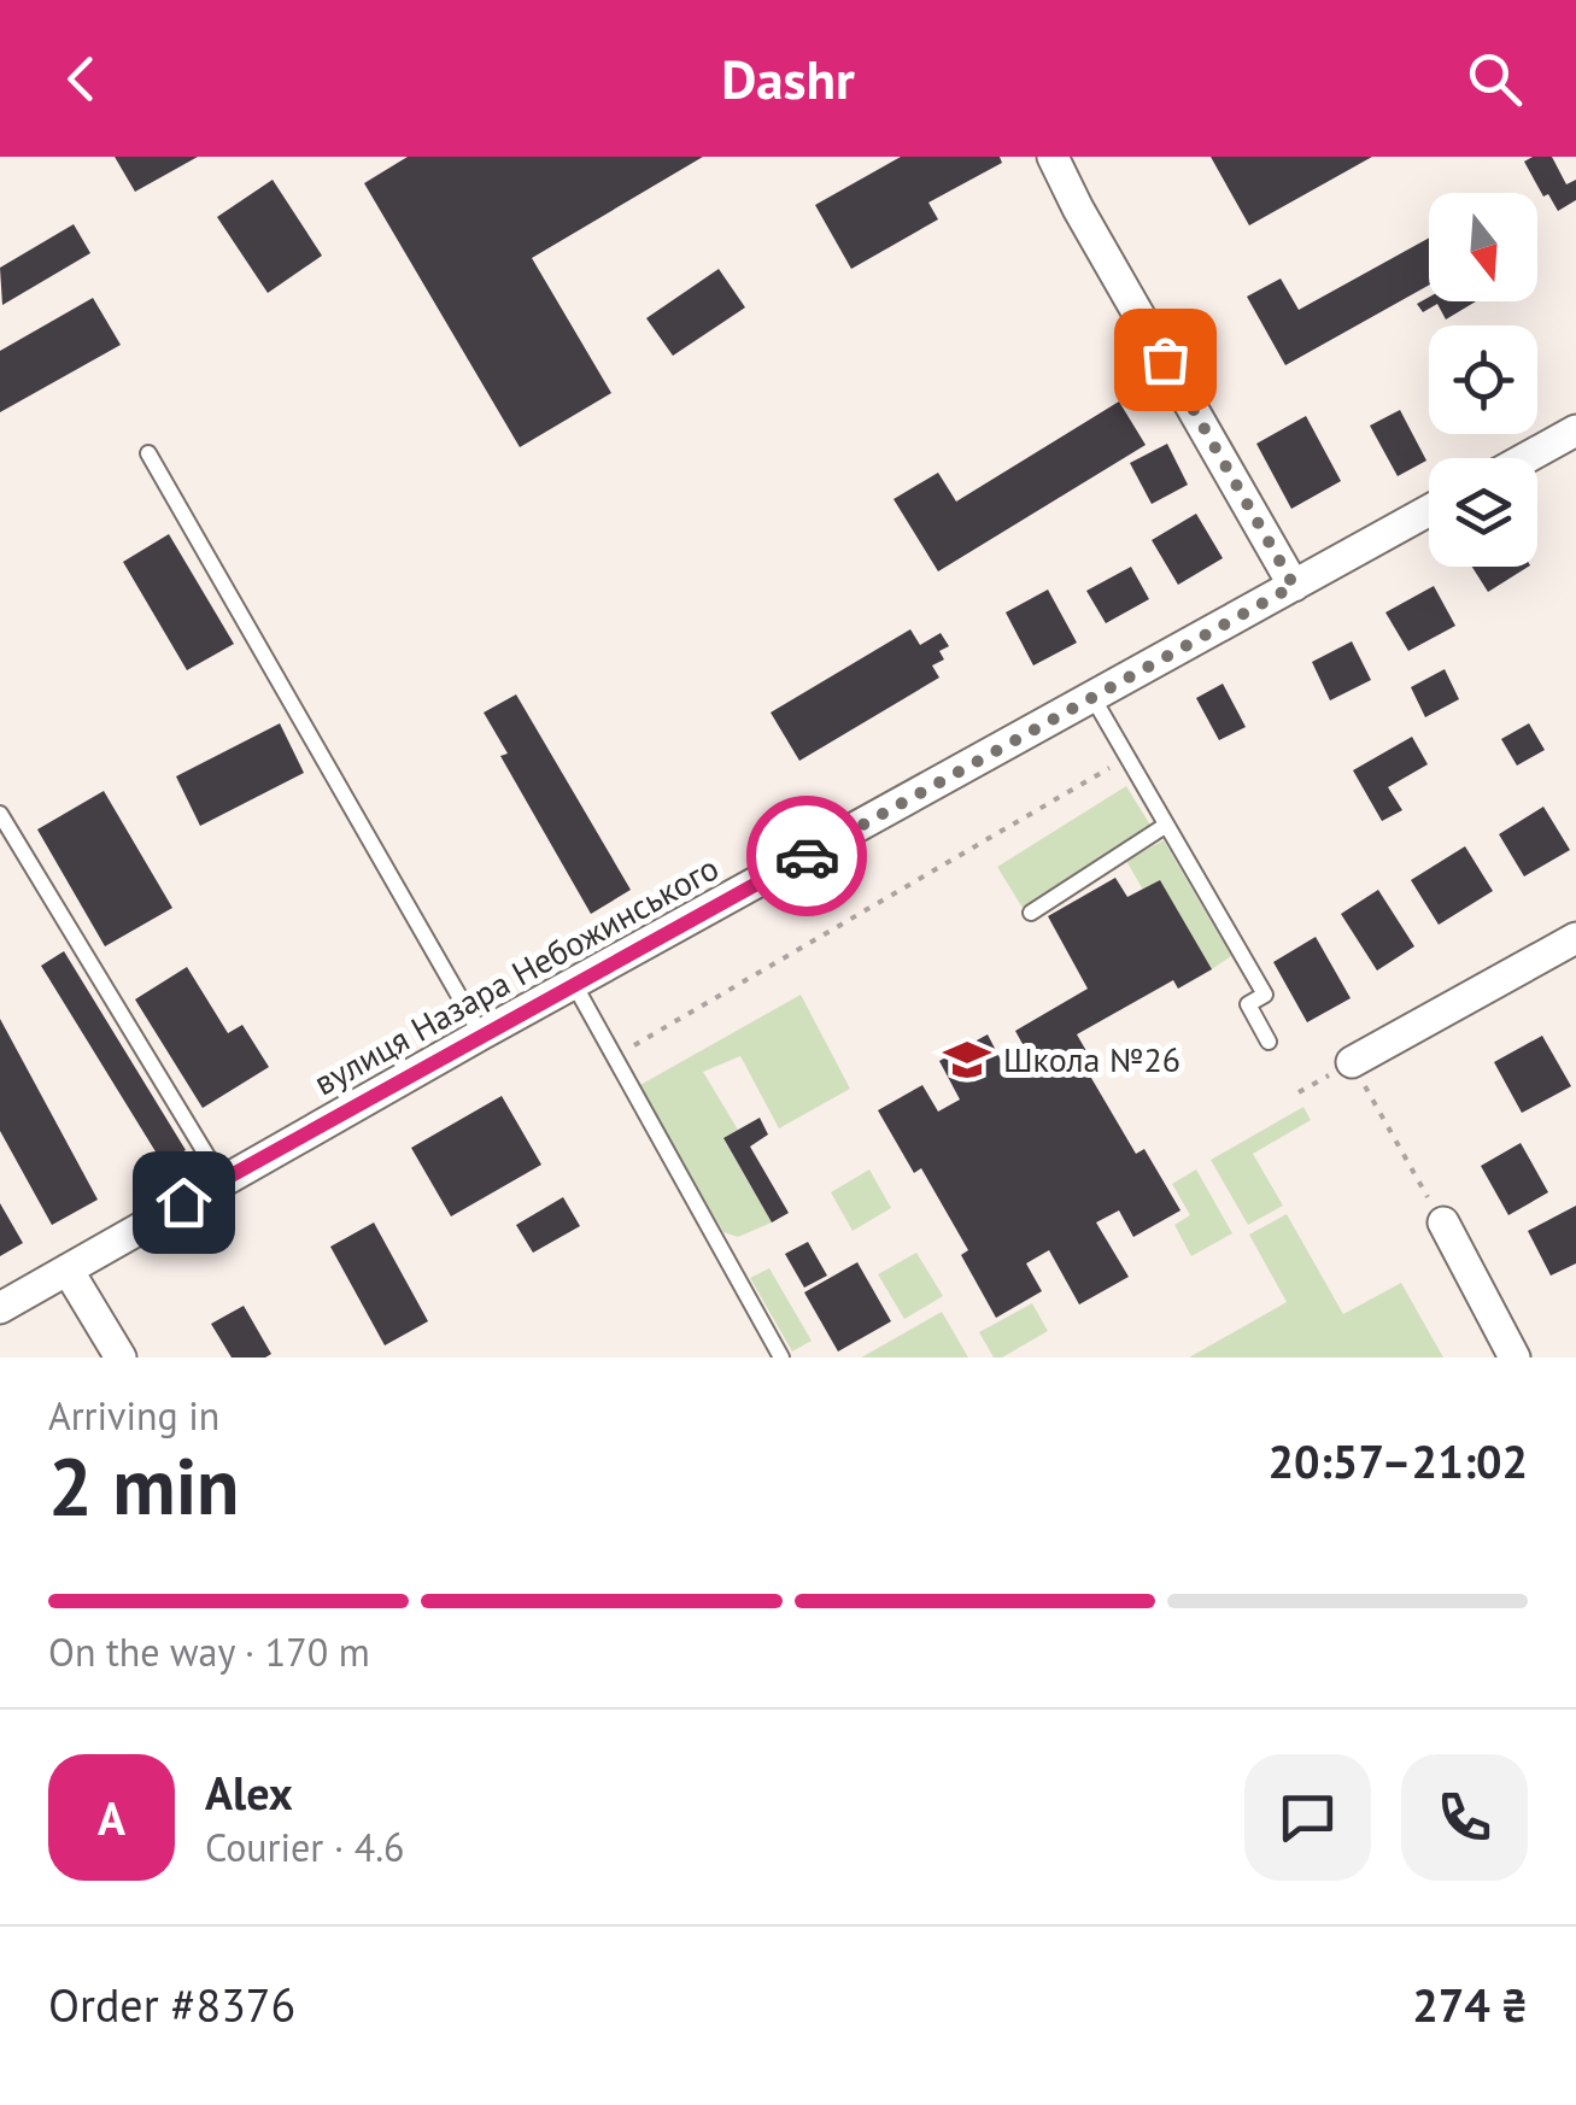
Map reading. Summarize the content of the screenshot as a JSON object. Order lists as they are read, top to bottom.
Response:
{
  "streets": {
    "street": ["вулиця Назара Небожинського"]
  },
  "places": {
    "school or university": ["Школа №26"]
  },
  "north": "bottom",
  "page": {
    "header": "Dashr",
    "heading": ["2 min", "Arriving in", "20:57–21:02"],
    "panel": [
      "Alex",
      "Courier · 4.6",
      "Order #8376",
      "274 ₴"
    ],
    "bar": "On the way · 170 m",
    "round": "A"
  }
}
